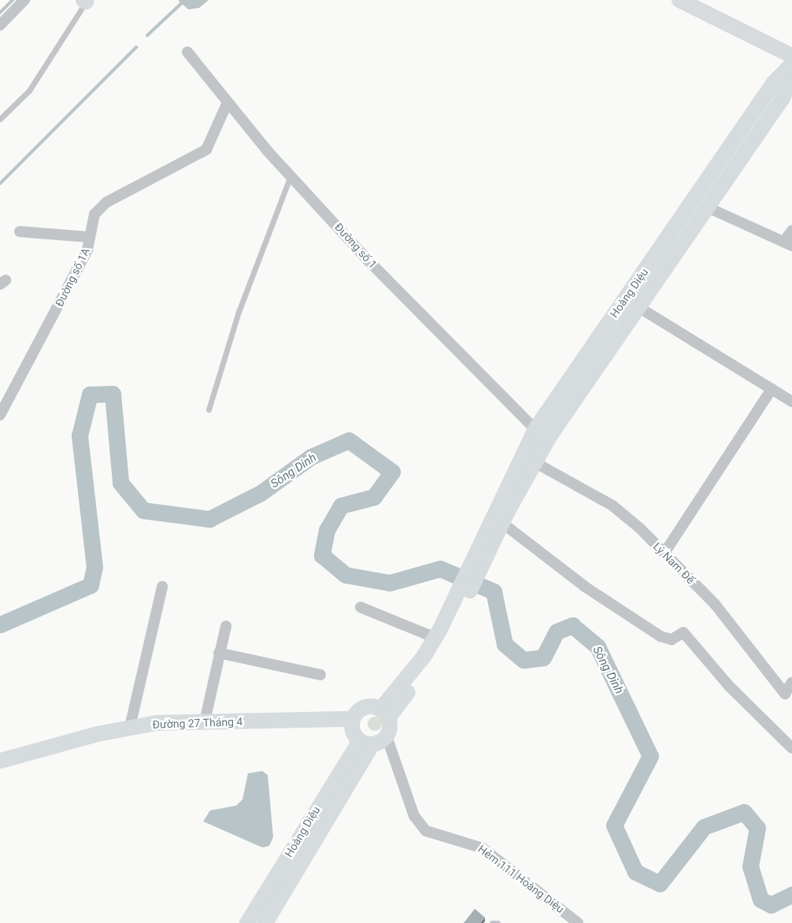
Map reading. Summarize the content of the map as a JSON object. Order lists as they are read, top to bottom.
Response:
{
  "streets": {
    "main road": ["Hoàng Diệu", "Đường 27 Tháng 4"],
    "street": [
      "Đường số 1",
      "Đường số 1A",
      "Lý Nam Đế",
      "Hẻm 111 Hoàng Diệu"
    ]
  },
  "crossings": [
    ["Đường số 1", "Đường số 1A"],
    ["Đường số 1", "Hoàng Diệu"],
    ["Hoàng Diệu", "Lý Nam Đế"],
    ["Hoàng Diệu", "Đường 27 Tháng 4"],
    ["Hoàng Diệu", "Hẻm 111 Hoàng Diệu"],
    ["Đường 27 Tháng 4", "Hẻm 111 Hoàng Diệu"]
  ],
  "water": ["Sông Dinh"]
}
